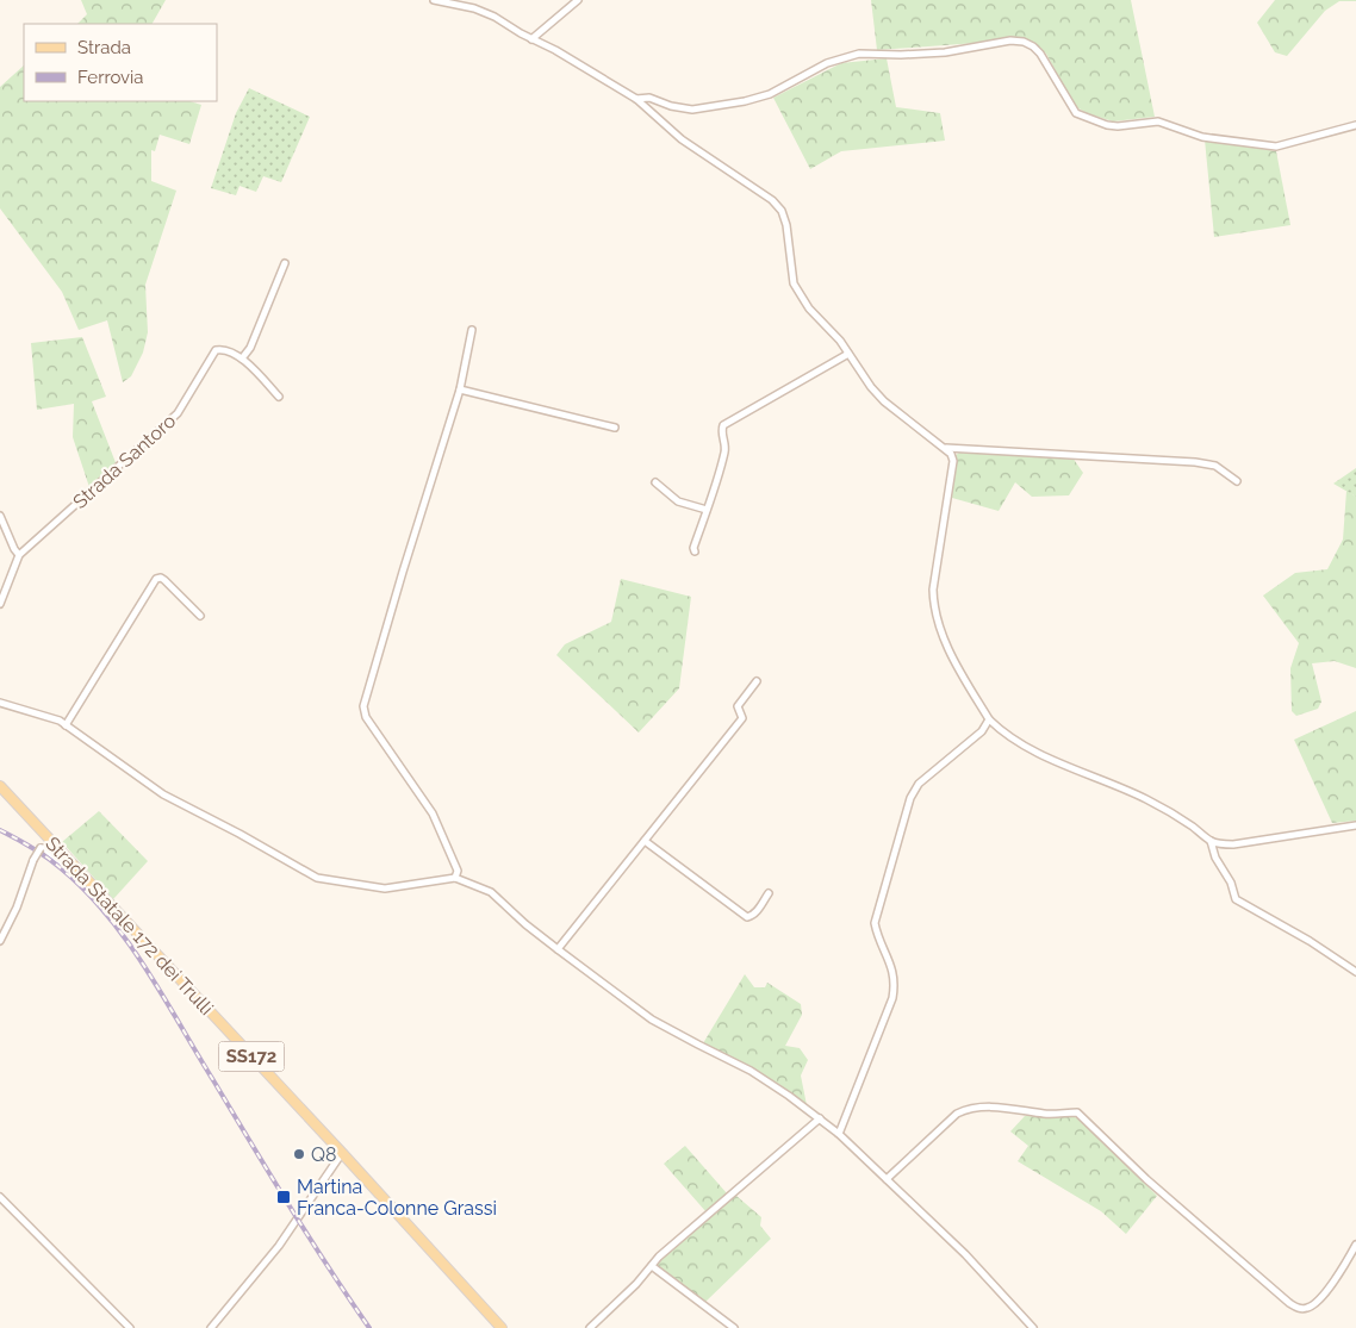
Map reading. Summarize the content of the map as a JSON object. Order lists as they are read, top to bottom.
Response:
{
  "streets": {
    "main road": ["Strada Statale 172 dei Trulli", "SS172"],
    "street": ["Strada Santoro"]
  },
  "places": {
    "other": ["Q8"],
    "transit": ["Martina Franca-Colonne Grassi"]
  },
  "legend": ["Strada", "Ferrovia"]
}
